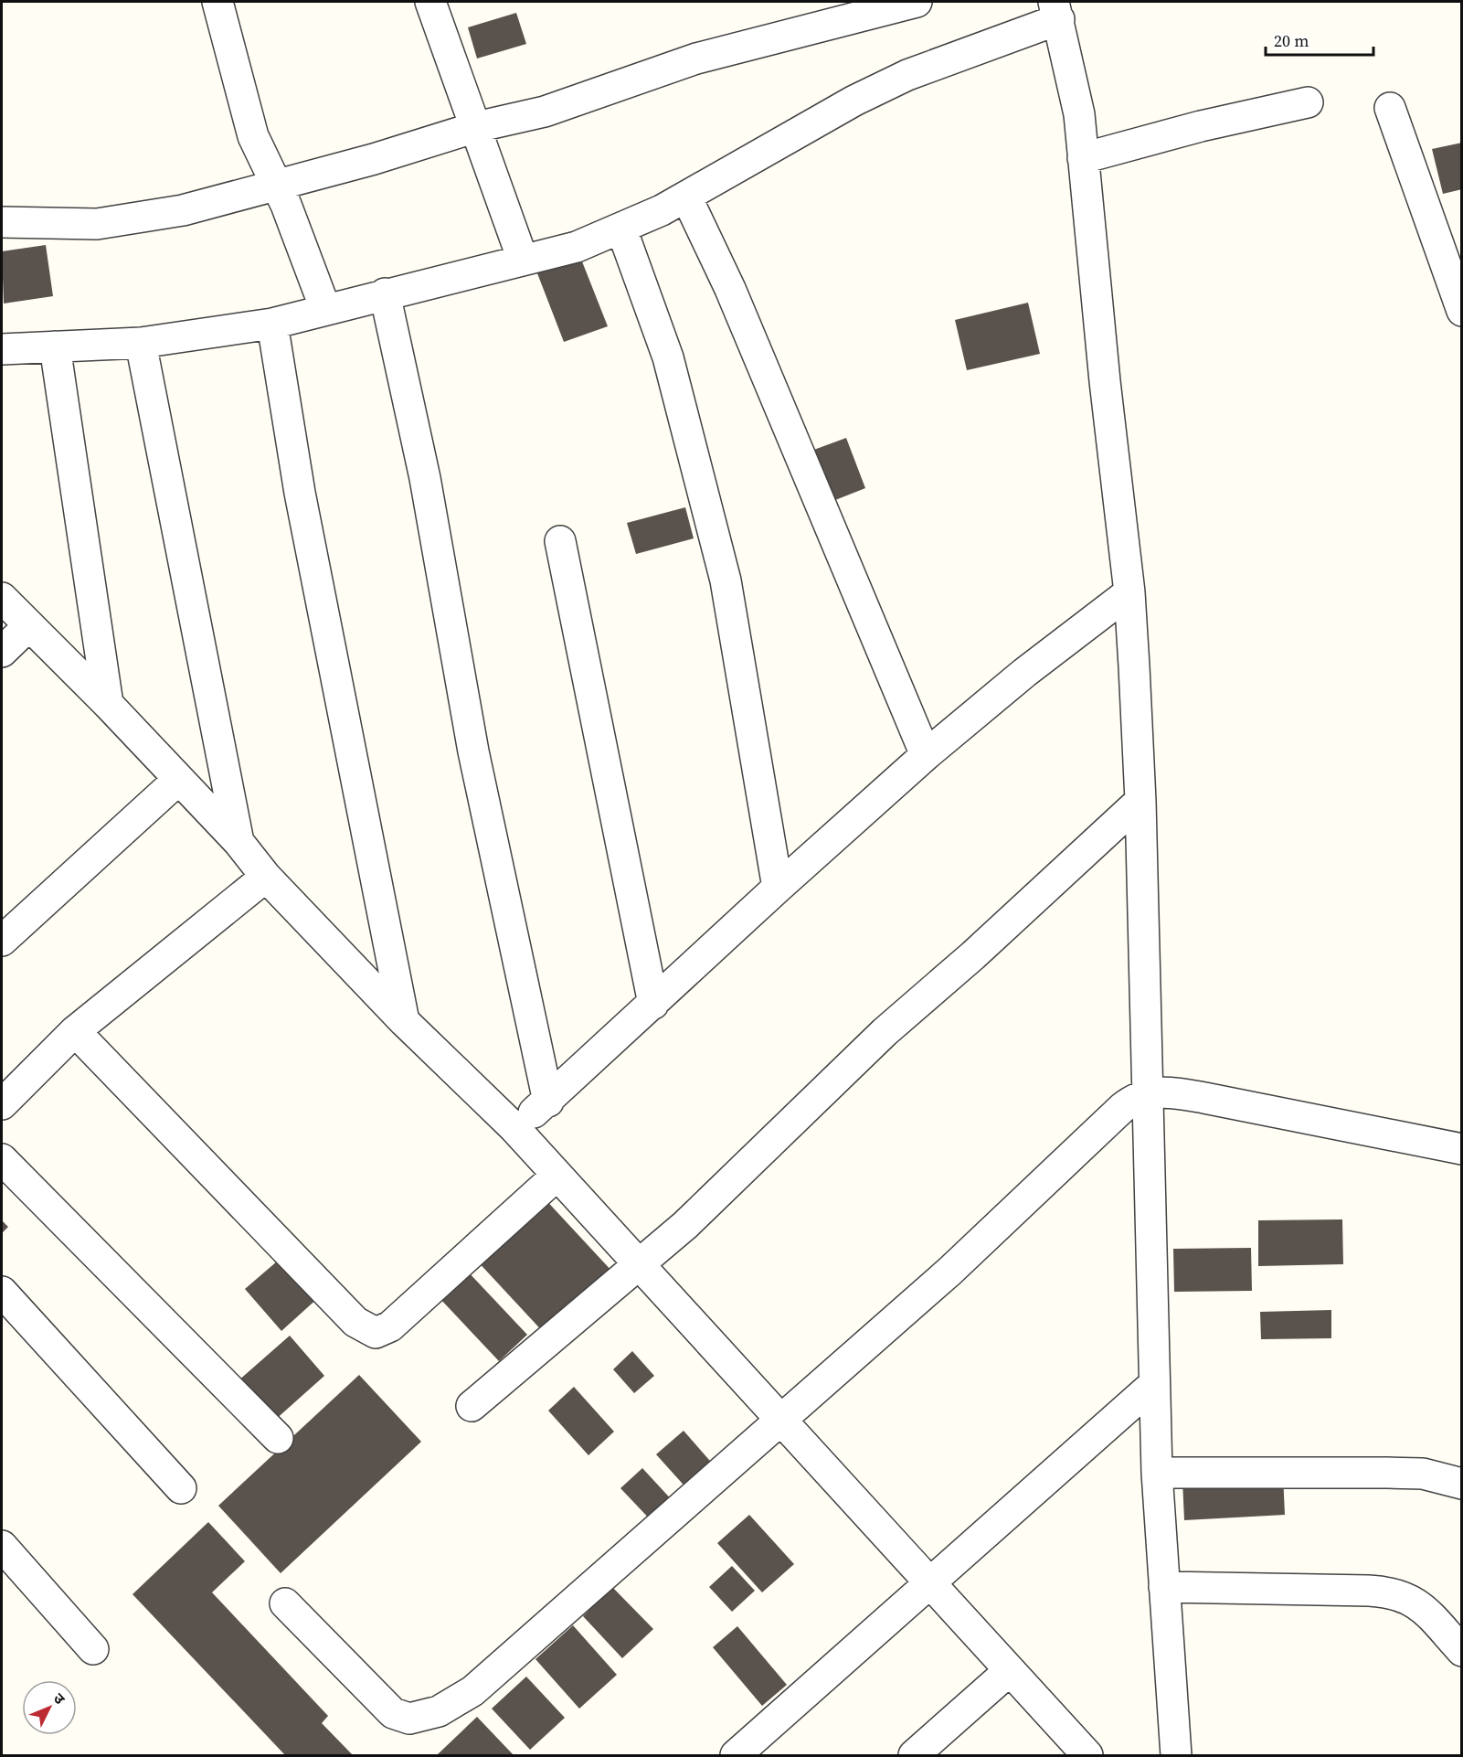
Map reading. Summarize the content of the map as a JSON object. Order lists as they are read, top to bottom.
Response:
{
  "scale_bar": "20 m",
  "north": "top right"
}
